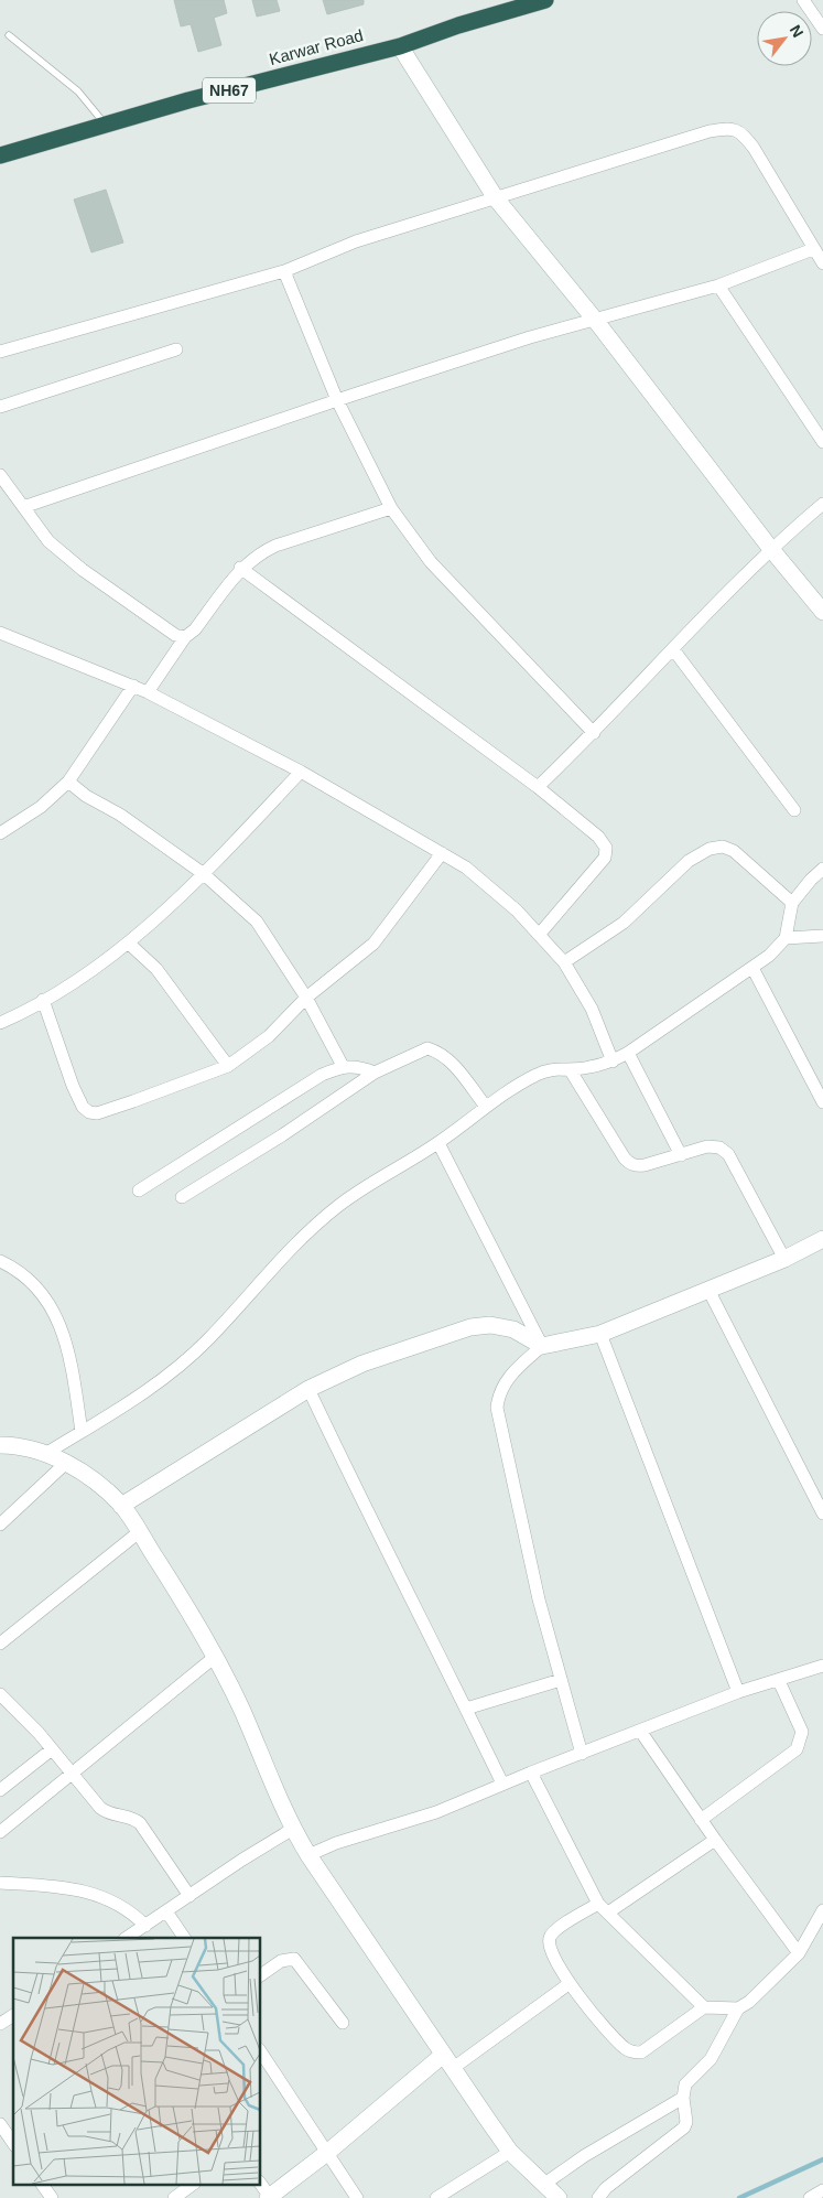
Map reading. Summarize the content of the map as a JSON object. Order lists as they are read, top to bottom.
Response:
{
  "streets": {
    "highway": ["Karwar Road", "NH67"]
  },
  "north": "top right"
}
